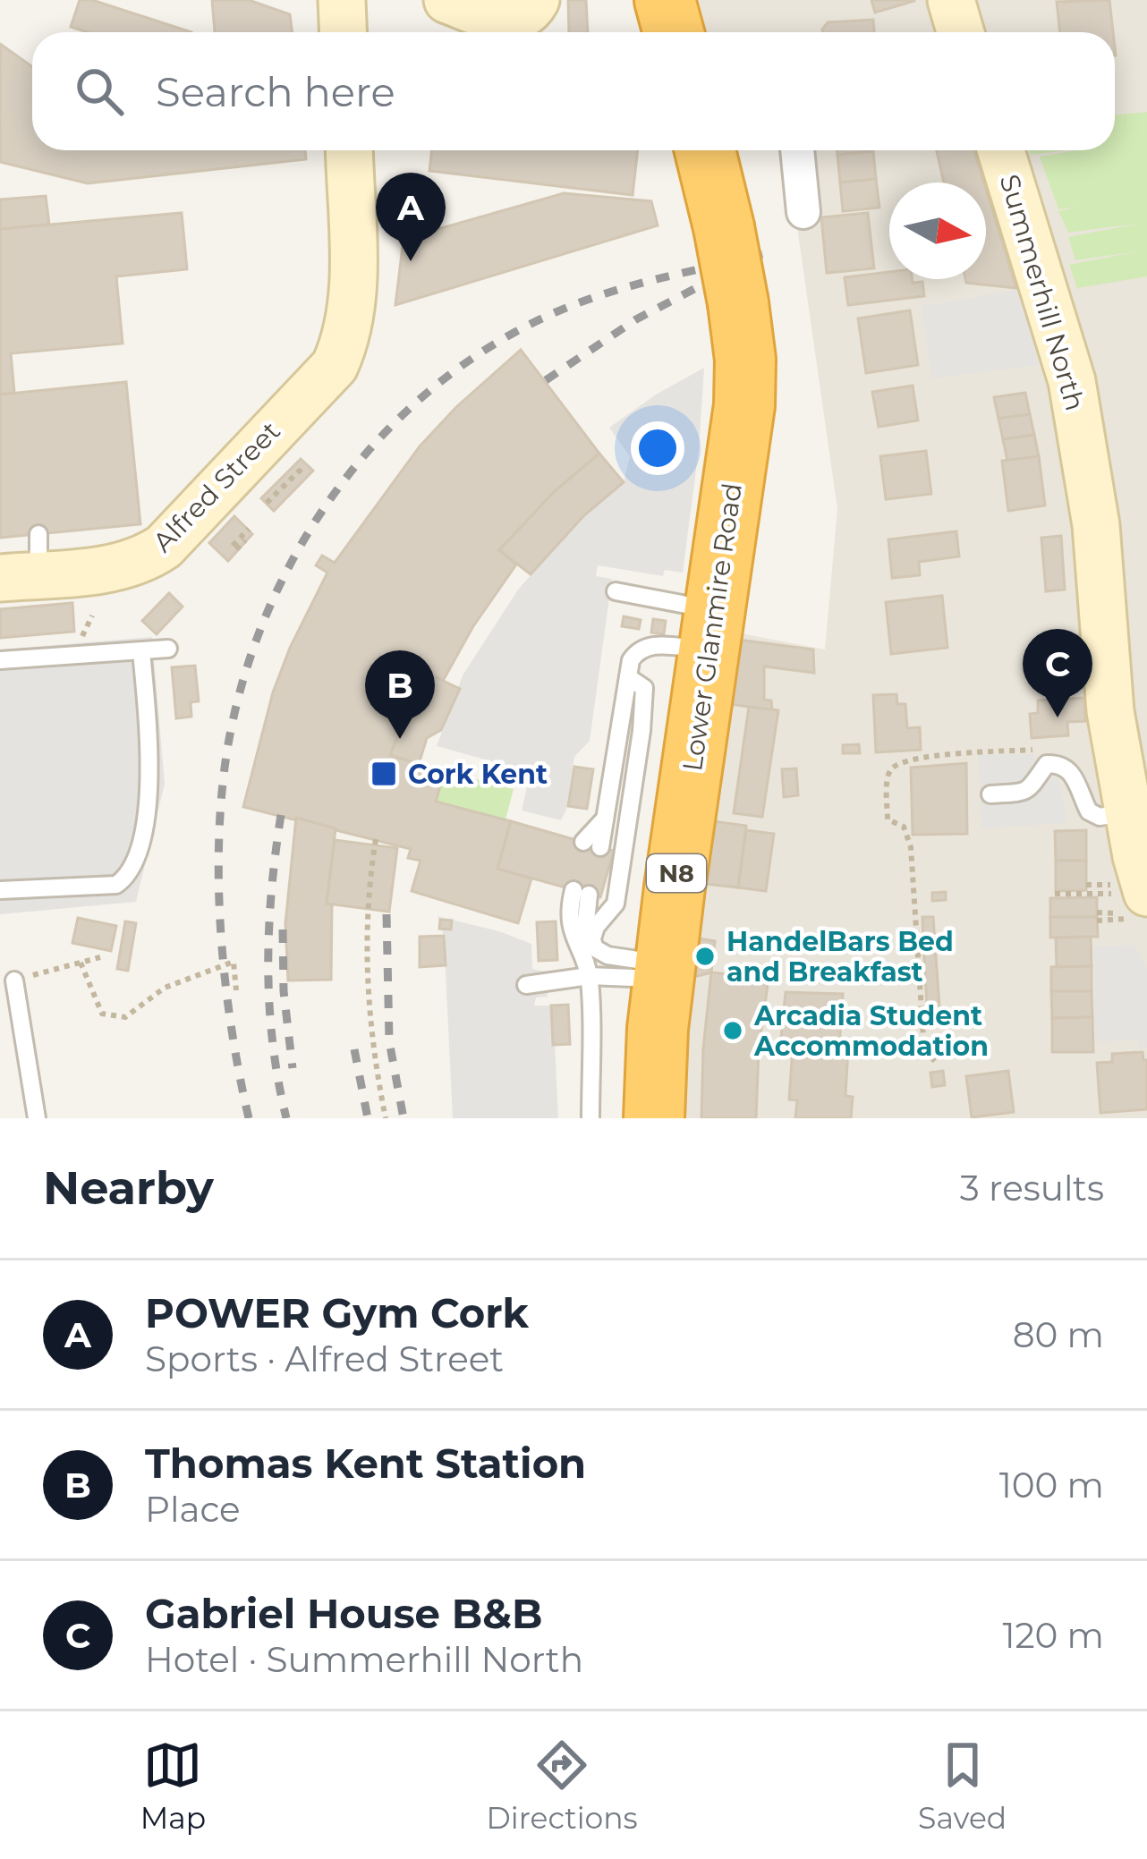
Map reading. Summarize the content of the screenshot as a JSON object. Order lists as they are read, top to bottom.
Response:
{
  "streets": {
    "highway": ["Lower Glanmire Road", "N8"],
    "main road": ["Summerhill North", "Alfred Street"]
  },
  "places": {
    "transit": ["Cork Kent"],
    "other": ["HandelBars Bed and Breakfast", "Arcadia Student Accommodation"]
  },
  "north": "right",
  "page": {
    "search": "Search here",
    "pins": ["A", "C", "B"],
    "heading": ["Nearby", "3 results"],
    "list": [
      {
        "mark": "A",
        "name": "POWER Gym Cork",
        "note": "Sports · Alfred Street",
        "value": "80 m"
      },
      {
        "mark": "B",
        "name": "Thomas Kent Station",
        "note": "Place",
        "value": "100 m"
      },
      {
        "mark": "C",
        "name": "Gabriel House B&B",
        "note": "Hotel · Summerhill North",
        "value": "120 m"
      }
    ],
    "nav": ["Map", "Directions", "Saved"]
  }
}
